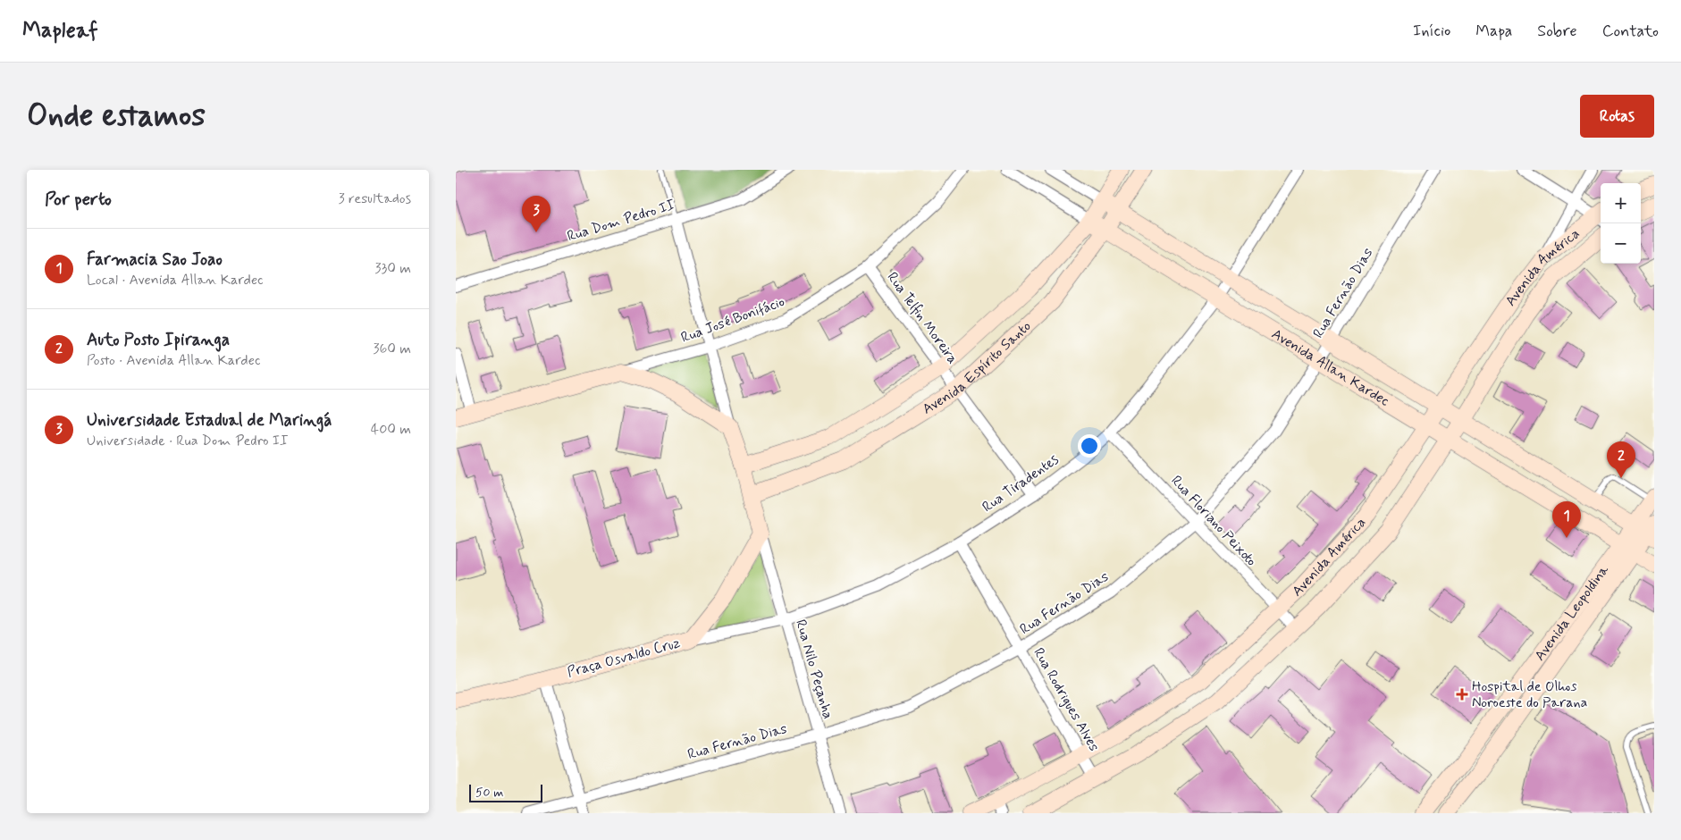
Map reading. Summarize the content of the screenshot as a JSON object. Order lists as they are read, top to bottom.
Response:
{
  "streets": {
    "main road": [
      "Avenida América",
      "Avenida Espírito Santo",
      "Avenida Allan Kardec",
      "Avenida Leopoldina",
      "Praça Osvaldo Cruz"
    ],
    "street": [
      "Rua Dom Pedro II",
      "Rua Fernão Dias",
      "Rua Telfin Moreira",
      "Rua José Bonifácio",
      "Rua Tiradentes",
      "Rua Floriano Peixoto",
      "Rua Nilo Peçanha",
      "Rua Rodrigues Alves"
    ]
  },
  "crossings": [
    ["Avenida América", "Avenida Allan Kardec"],
    ["Avenida América", "Rua Floriano Peixoto"],
    ["Avenida América", "Rua Rodrigues Alves"],
    ["Rua Fernão Dias", "Avenida Allan Kardec"],
    ["Rua Fernão Dias", "Rua Floriano Peixoto"],
    ["Rua Fernão Dias", "Rua Nilo Peçanha"],
    ["Rua Fernão Dias", "Rua Rodrigues Alves"],
    ["Rua Telfin Moreira", "Rua José Bonifácio"],
    ["Rua Telfin Moreira", "Avenida Espírito Santo"],
    ["Rua Telfin Moreira", "Rua Tiradentes"],
    ["Avenida Espírito Santo", "Avenida Allan Kardec"],
    ["Avenida Allan Kardec", "Rua Tiradentes"],
    ["Avenida Allan Kardec", "Avenida Leopoldina"],
    ["Rua Tiradentes", "Rua Floriano Peixoto"],
    ["Rua Tiradentes", "Praça Osvaldo Cruz"],
    ["Rua Tiradentes", "Rua Nilo Peçanha"],
    ["Rua Tiradentes", "Rua Rodrigues Alves"],
    ["Praça Osvaldo Cruz", "Rua Nilo Peçanha"]
  ],
  "places": {
    "health": ["Hospital de Olhos Noroeste do Parana"]
  },
  "scale_bar": "50 m",
  "page": {
    "header": "Mapleaf",
    "nav": [
      "Início",
      "Mapa",
      "Sobre",
      "Contato"
    ],
    "buttons": "Rotas",
    "title": "Onde estamos",
    "heading": ["Por perto", "3 resultados"],
    "map_buttons": ["+", "−"],
    "pins": ["3", "2", "1"],
    "list": [
      {
        "mark": "1",
        "name": "Farmacia Sao Joao",
        "note": "Local · Avenida Allan Kardec",
        "value": "330 m"
      },
      {
        "mark": "2",
        "name": "Auto Posto Ipiranga",
        "note": "Posto · Avenida Allan Kardec",
        "value": "360 m"
      },
      {
        "mark": "3",
        "name": "Universidade Estadual de Maringá",
        "note": "Universidade · Rua Dom Pedro II",
        "value": "400 m"
      }
    ],
    "scale": "50 m"
  }
}
